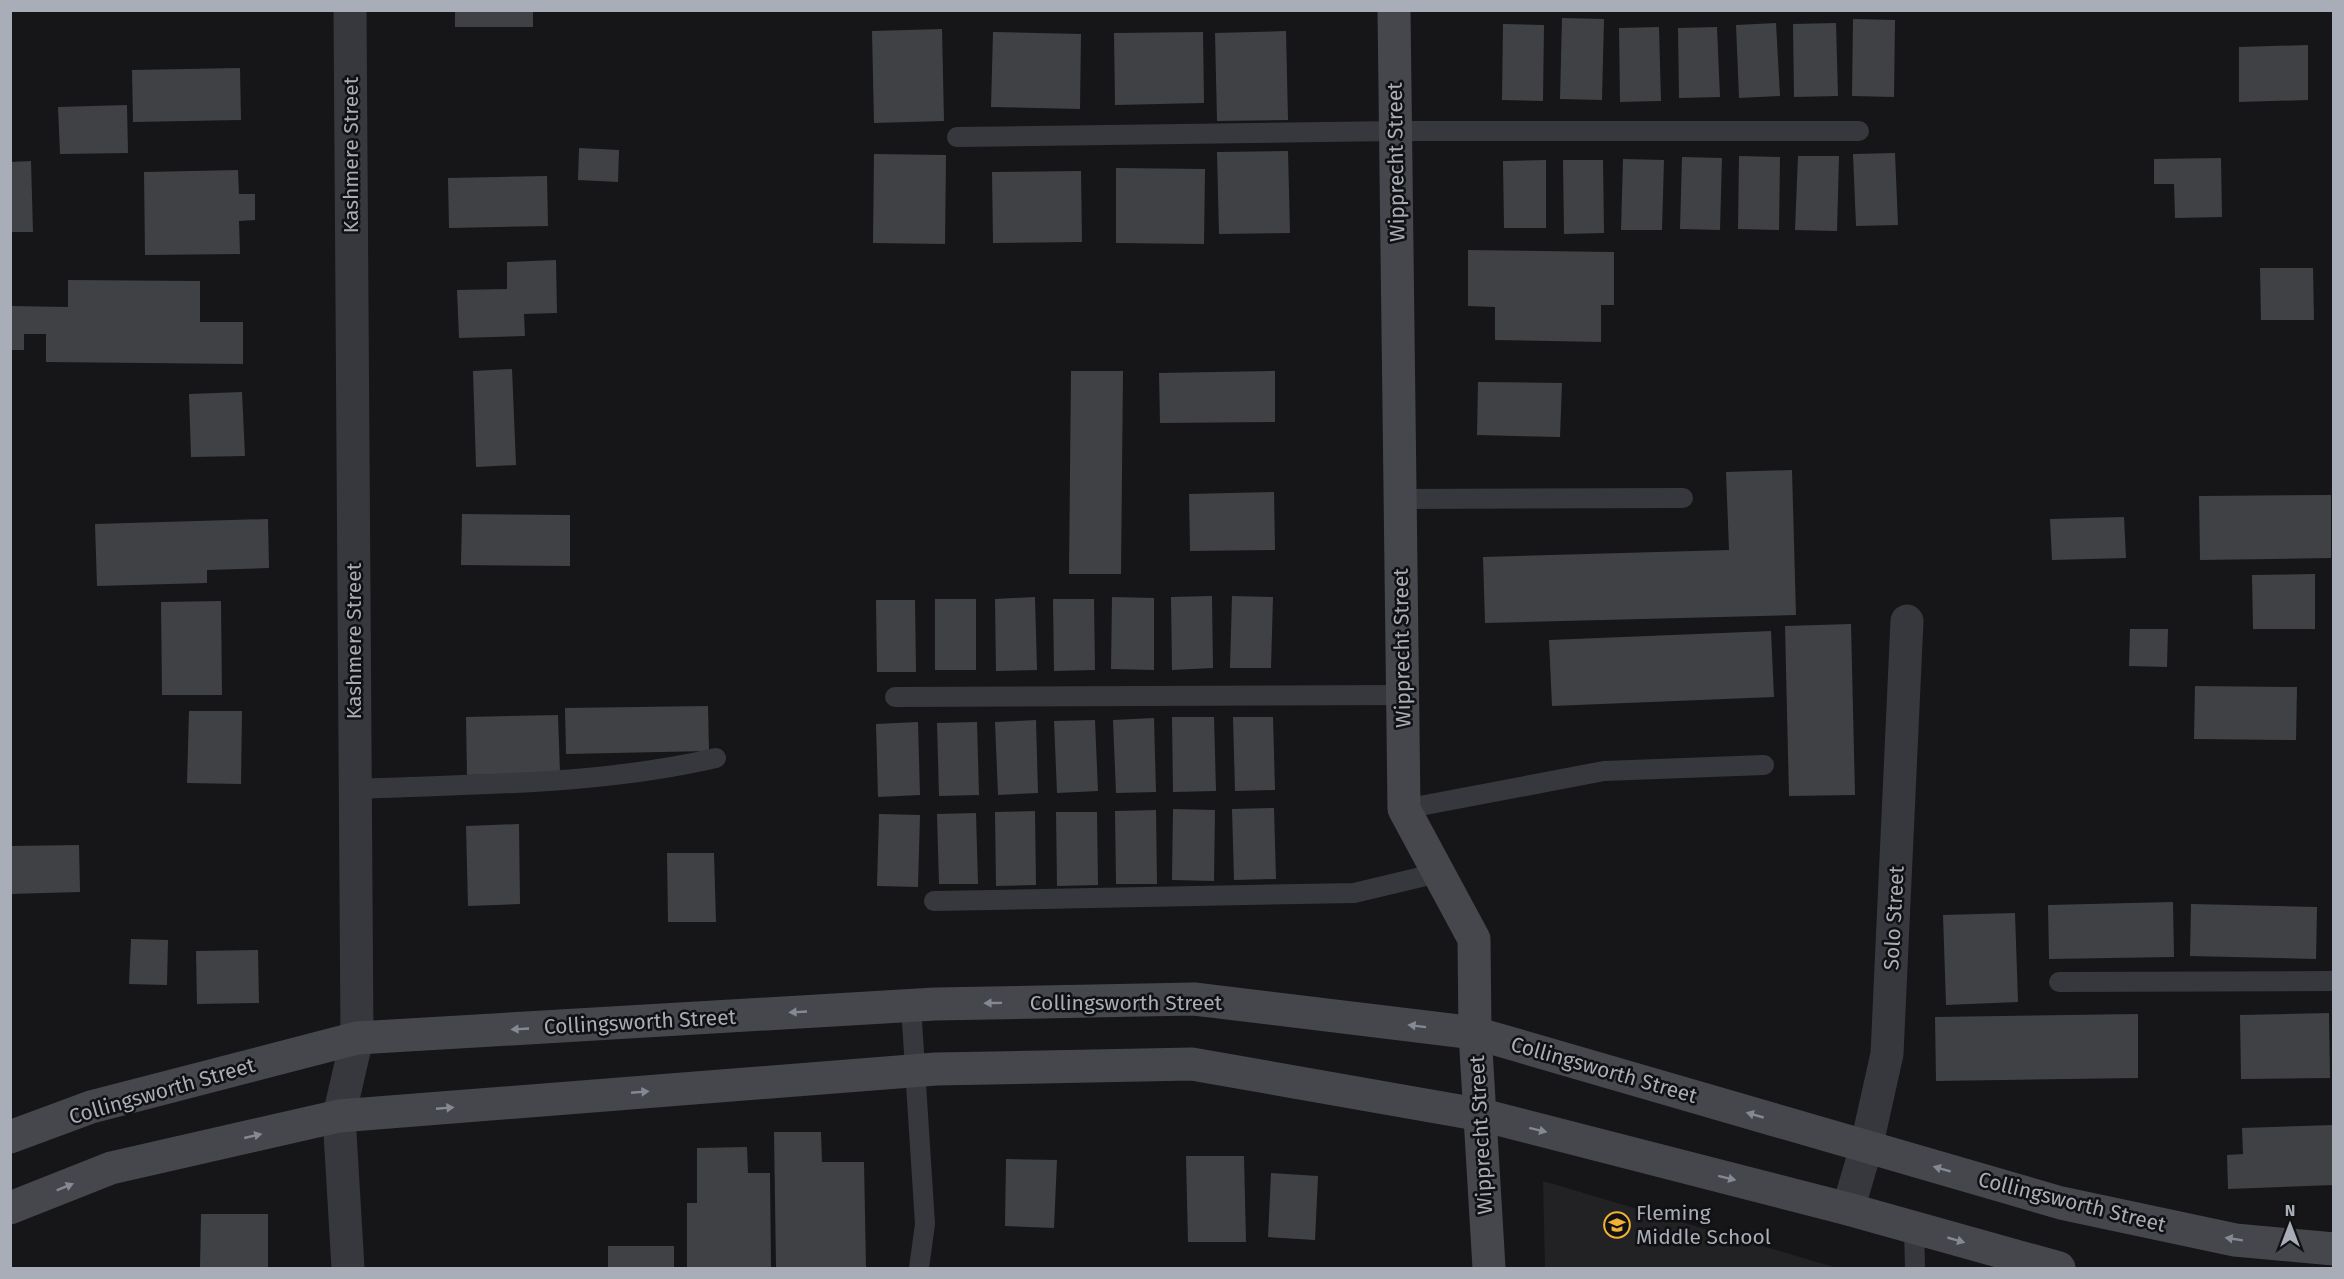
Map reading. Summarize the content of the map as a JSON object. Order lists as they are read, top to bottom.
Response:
{
  "streets": {
    "main road": ["Wipprecht Street", "Collingsworth Street"],
    "street": ["Kashmere Street", "Solo Street"]
  },
  "crossings": [
    ["Kashmere Street", "Collingsworth Street"],
    ["Wipprecht Street", "Collingsworth Street"],
    ["Solo Street", "Collingsworth Street"]
  ],
  "places": {
    "school or university": ["Fleming Middle School"]
  },
  "north": "top"
}
